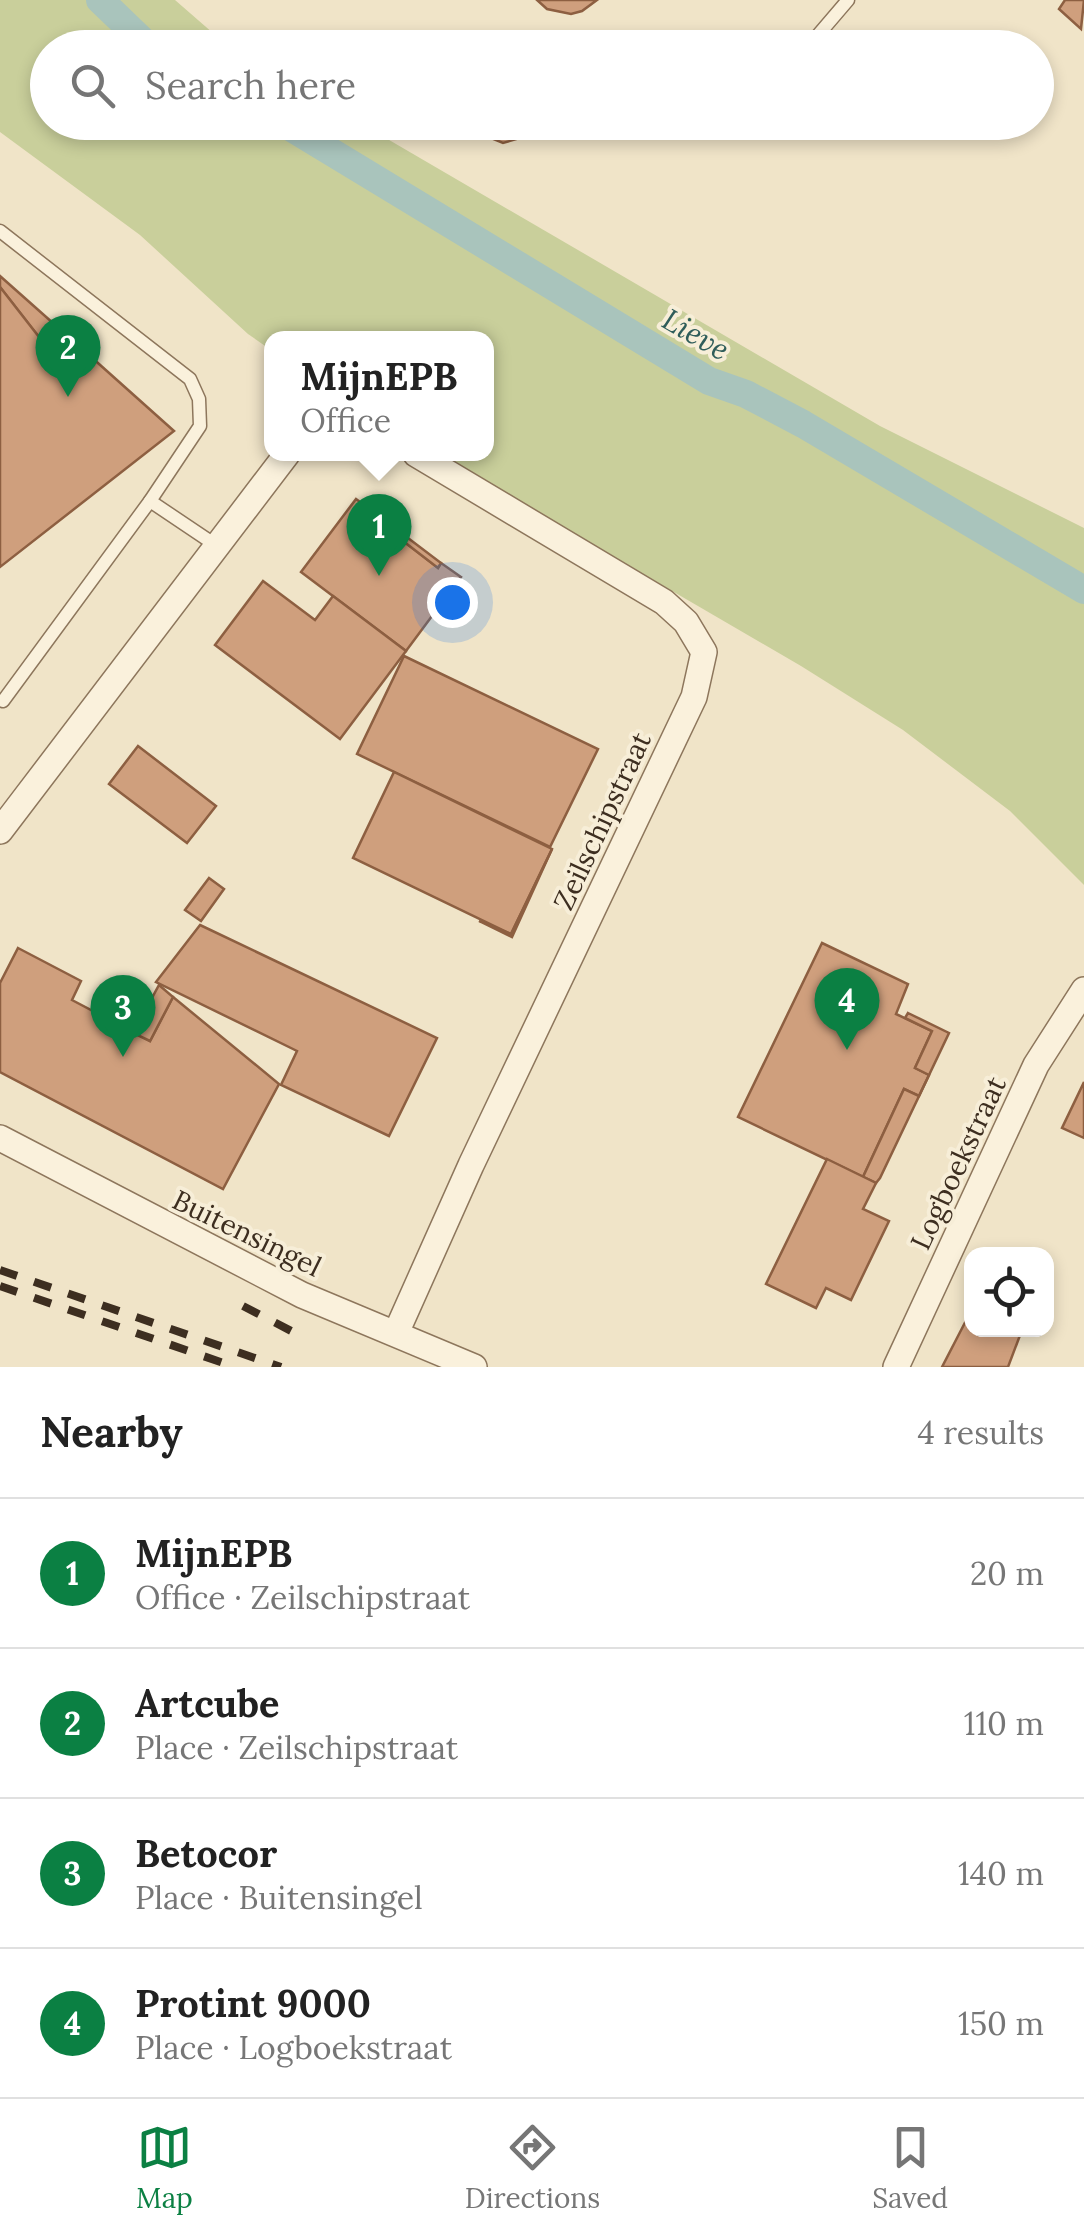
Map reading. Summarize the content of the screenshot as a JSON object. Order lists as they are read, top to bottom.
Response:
{
  "streets": {
    "street": ["Zeilschipstraat", "Logboekstraat", "Buitensingel"]
  },
  "crossings": [
    ["Zeilschipstraat", "Buitensingel"]
  ],
  "water": ["Lieve"],
  "page": {
    "search": "Search here",
    "pins": [
      "2",
      "1",
      "4",
      "3"
    ],
    "popup": ["MijnEPB", "Office"],
    "heading": ["Nearby", "4 results"],
    "list": [
      {
        "mark": "1",
        "name": "MijnEPB",
        "note": "Office · Zeilschipstraat",
        "value": "20 m"
      },
      {
        "mark": "2",
        "name": "Artcube",
        "note": "Place · Zeilschipstraat",
        "value": "110 m"
      },
      {
        "mark": "3",
        "name": "Betocor",
        "note": "Place · Buitensingel",
        "value": "140 m"
      },
      {
        "mark": "4",
        "name": "Protint 9000",
        "note": "Place · Logboekstraat",
        "value": "150 m"
      }
    ],
    "nav": ["Map", "Directions", "Saved"]
  }
}
